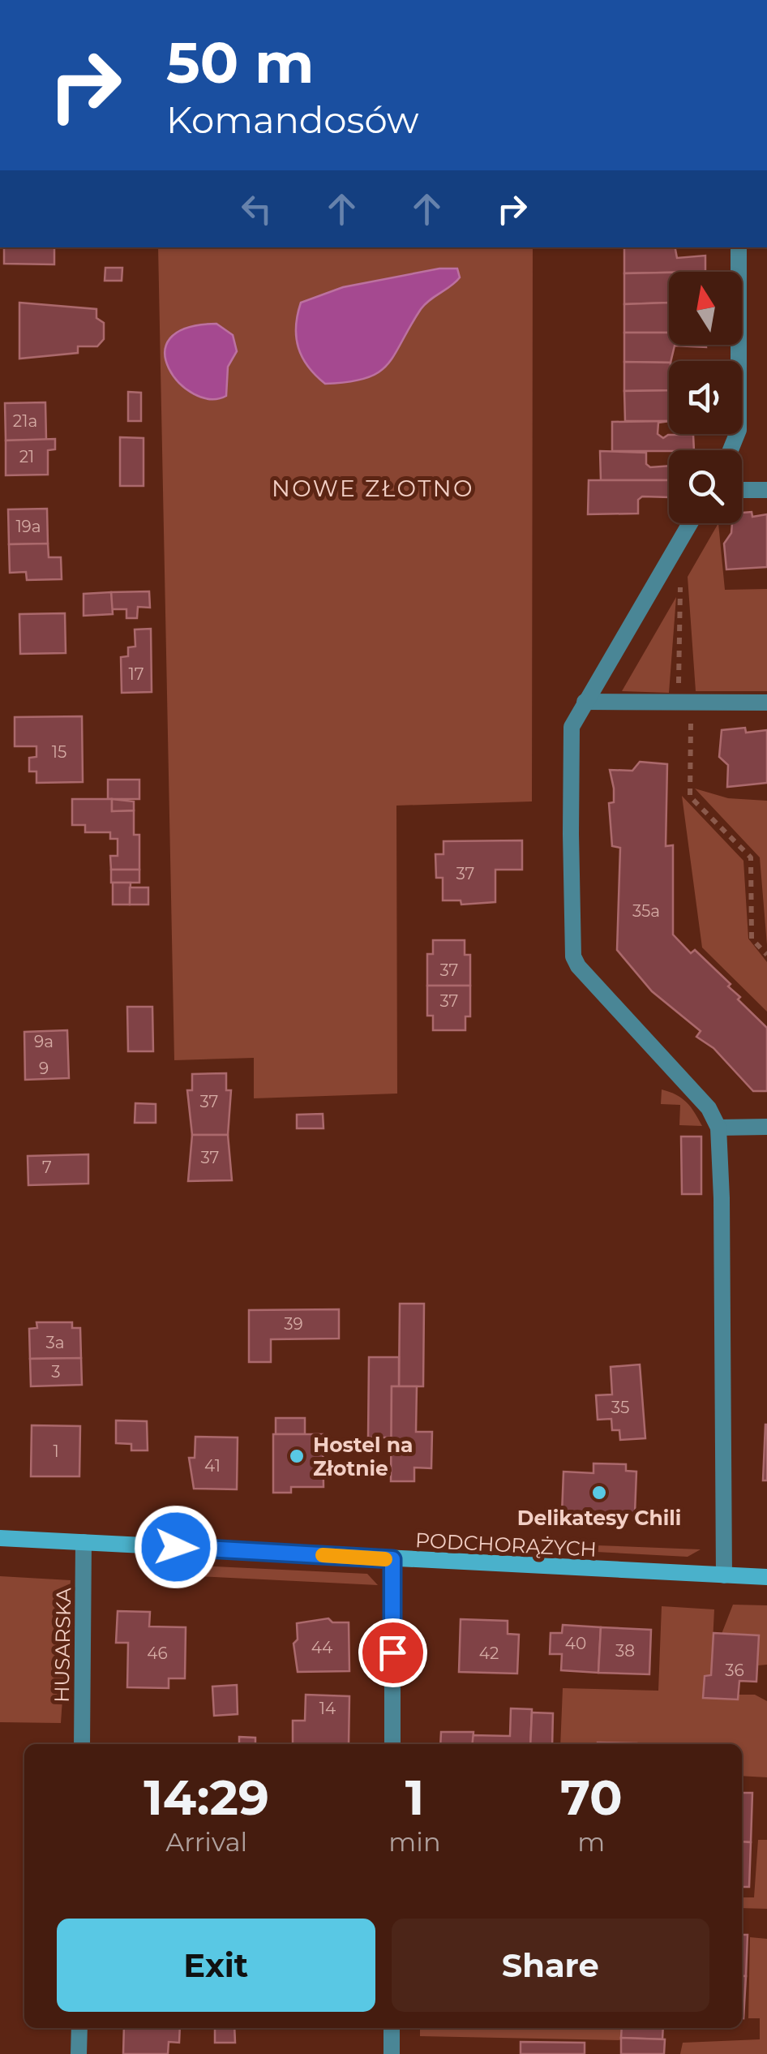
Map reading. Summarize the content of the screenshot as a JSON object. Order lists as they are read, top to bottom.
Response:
{
  "streets": {
    "street": ["PODCHORĄŻYCH", "HUSARSKA"]
  },
  "crossings": [
    ["PODCHORĄŻYCH", "HUSARSKA"]
  ],
  "districts": ["NOWE ZŁOTNO"],
  "places": ["Hostel na Złotnie", "Delikatesy Chili"],
  "house_numbers": [
    "21a",
    "21",
    "19a",
    "17",
    "15",
    "37",
    "35a",
    "37",
    "37",
    "9a",
    "9",
    "37",
    "37",
    "7",
    "39",
    "3a",
    "3",
    "35",
    "1",
    "41",
    "40",
    "44",
    "38",
    "46",
    "42",
    "36",
    "14"
  ],
  "north": "top",
  "page": {
    "turn": ["50 m", "Komandosów"],
    "eta": [
      "14:29",
      "Arrival",
      "1",
      "min",
      "70",
      "m"
    ],
    "buttons": ["Exit", "Share"]
  }
}
